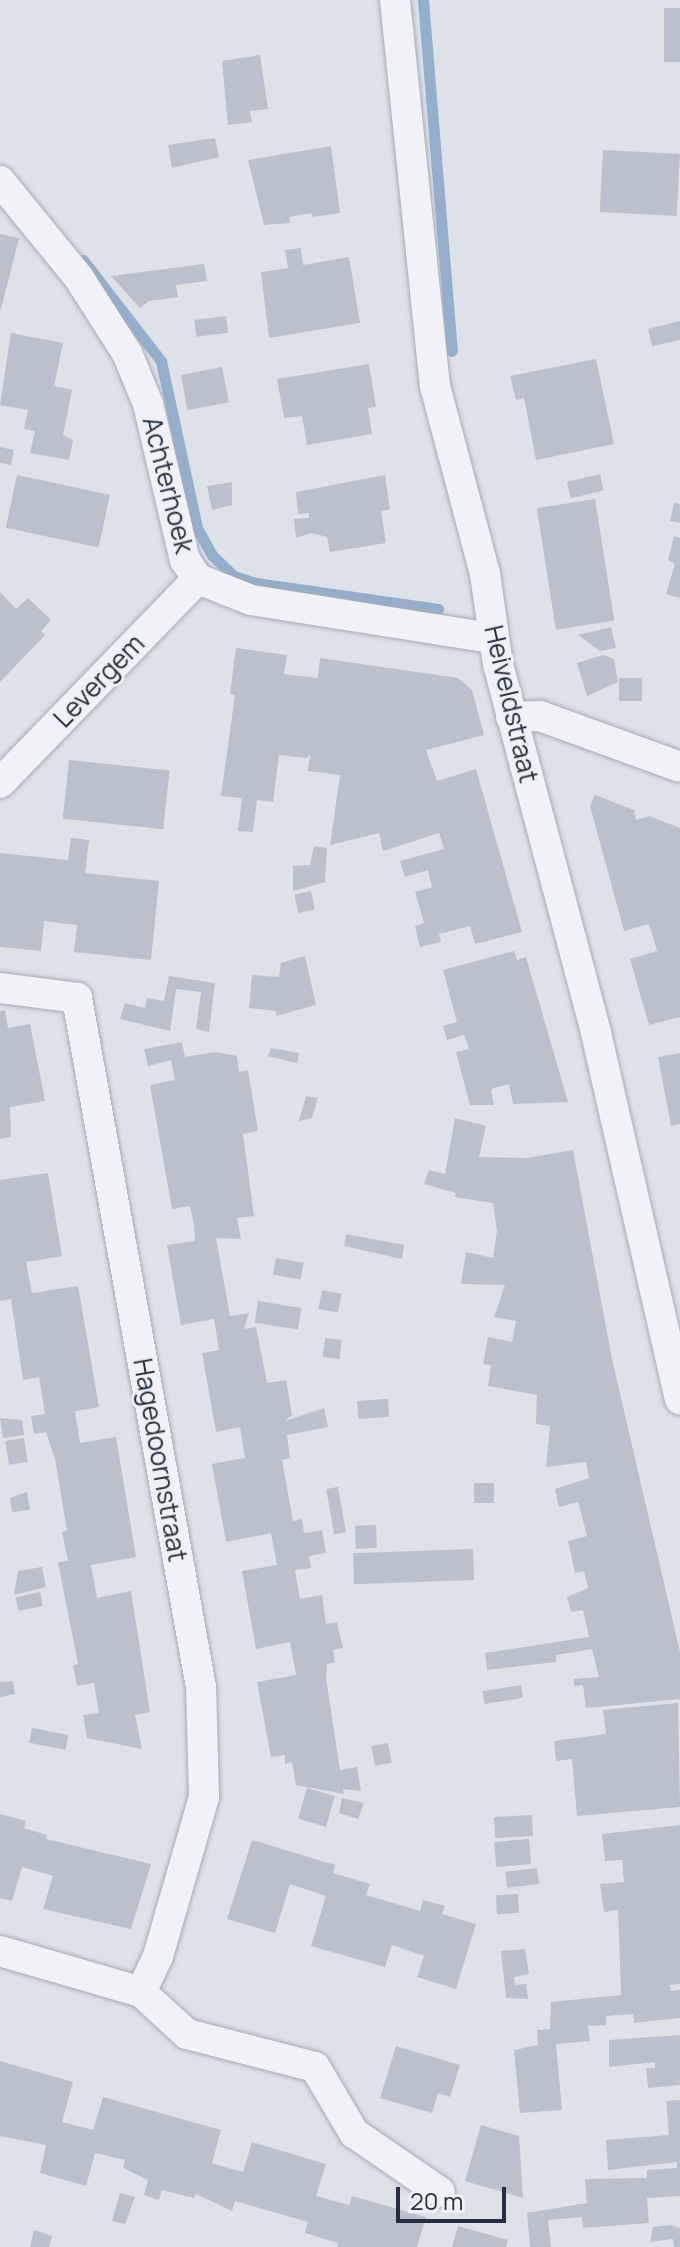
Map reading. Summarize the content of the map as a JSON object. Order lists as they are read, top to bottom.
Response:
{
  "streets": {
    "street": [
      "Achterhoek",
      "Levergem",
      "Heiveldstraat",
      "Hagedoornstraat"
    ]
  },
  "crossings": [
    ["Achterhoek", "Levergem"],
    ["Achterhoek", "Heiveldstraat"]
  ],
  "scale_bar": "20 m"
}
